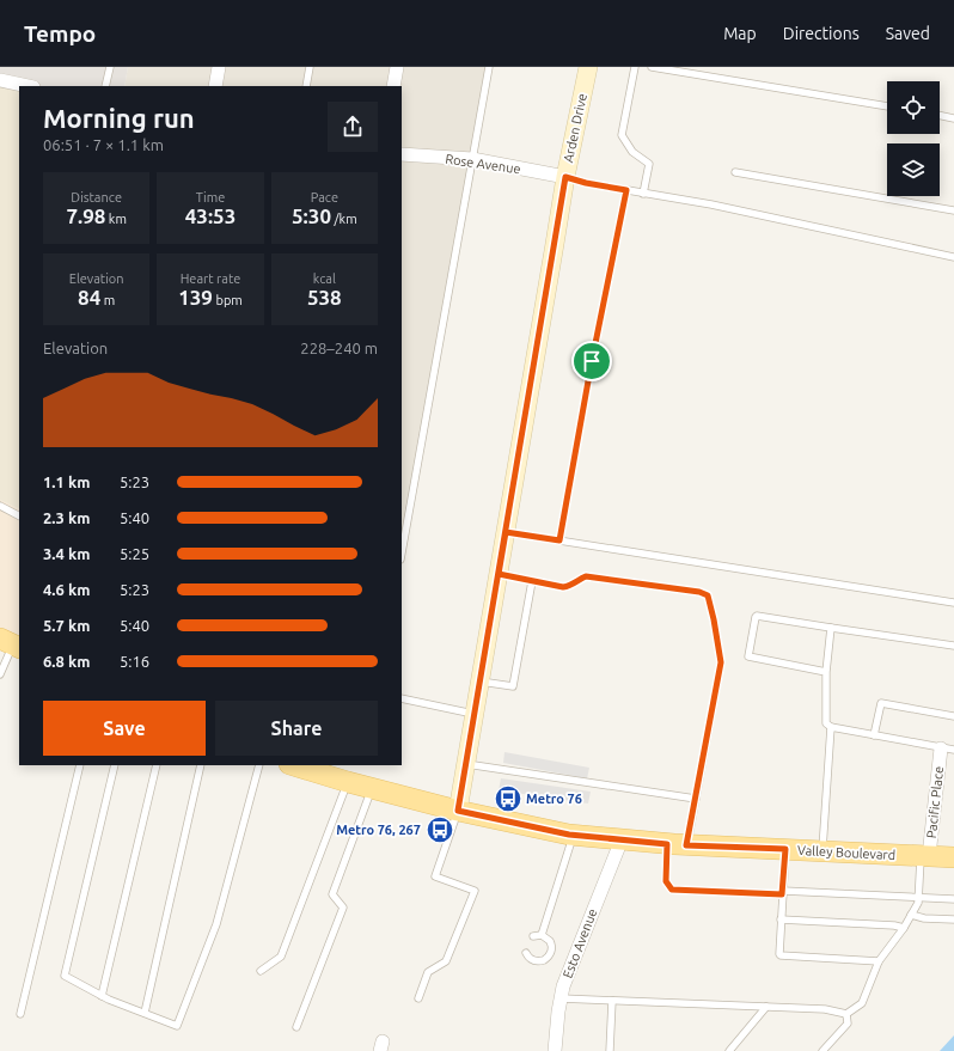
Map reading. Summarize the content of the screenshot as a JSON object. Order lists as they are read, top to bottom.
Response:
{
  "streets": {
    "main road": ["Valley Boulevard"],
    "street": [
      "Arden Drive",
      "Rose Avenue",
      "Pacific Place",
      "Esto Avenue"
    ]
  },
  "crossings": [
    ["Arden Drive", "Rose Avenue"],
    ["Arden Drive", "Valley Boulevard"],
    ["Pacific Place", "Valley Boulevard"],
    ["Valley Boulevard", "Esto Avenue"]
  ],
  "places": {
    "bus stop": ["Metro 76", "Metro 76, 267"]
  },
  "page": {
    "header": "Tempo",
    "nav": ["Map", "Directions", "Saved"],
    "heading": ["Morning run", "06:51 · 7 × 1.1 km"],
    "stats": [
      ["Distance", "7.98 km"],
      ["Time", "43:53"],
      ["Pace", "5:30 /km"],
      ["Elevation", "84 m"],
      ["Heart rate", "139 bpm"],
      ["kcal", "538"]
    ],
    "chart": ["Elevation", "228–240 m"],
    "list": [
      {
        "name": "1.1 km",
        "note": "5:23"
      },
      {
        "name": "2.3 km",
        "note": "5:40"
      },
      {
        "name": "3.4 km",
        "note": "5:25"
      },
      {
        "name": "4.6 km",
        "note": "5:23"
      },
      {
        "name": "5.7 km",
        "note": "5:40"
      },
      {
        "name": "6.8 km",
        "note": "5:16"
      }
    ],
    "buttons": ["Save", "Share"]
  }
}
